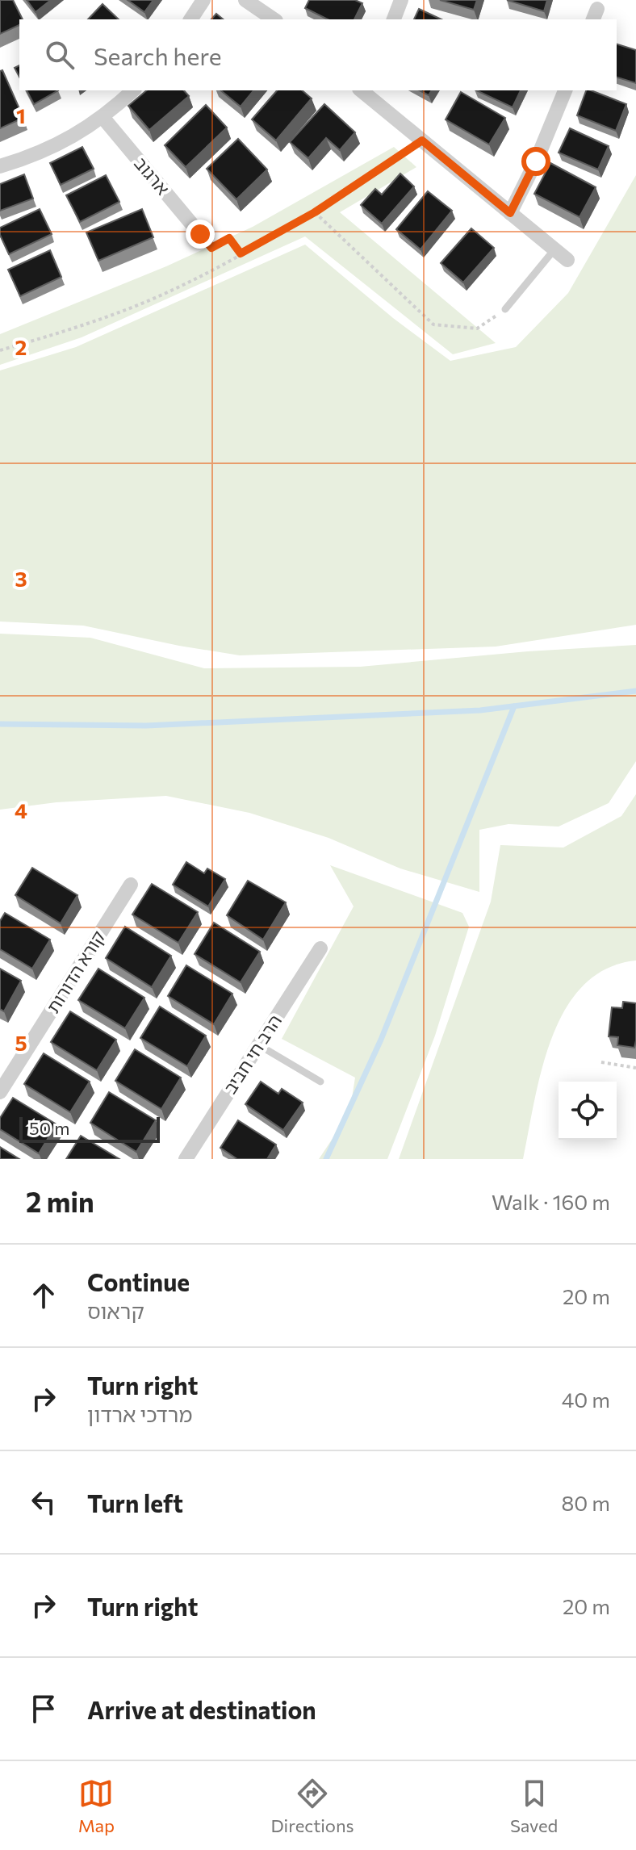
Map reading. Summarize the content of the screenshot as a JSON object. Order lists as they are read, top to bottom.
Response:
{
  "streets": {
    "street": ["ארגוב", "קורא הדורות", "הרב חי חביב"]
  },
  "scale_bar": "50 m",
  "page": {
    "search": "Search here",
    "scale": "50 m",
    "heading": ["2 min", "Walk · 160 m"],
    "list": [
      ["Continue", "קראוס", "20 m"],
      ["Turn right", "מרדכי ארדון", "40 m"],
      ["Turn left", "80 m"],
      ["Turn right", "20 m"],
      "Arrive at destination"
    ],
    "nav": ["Map", "Directions", "Saved"]
  },
  "grid": {
    "rows": [
      "1",
      "2",
      "3",
      "4",
      "5"
    ]
  }
}
